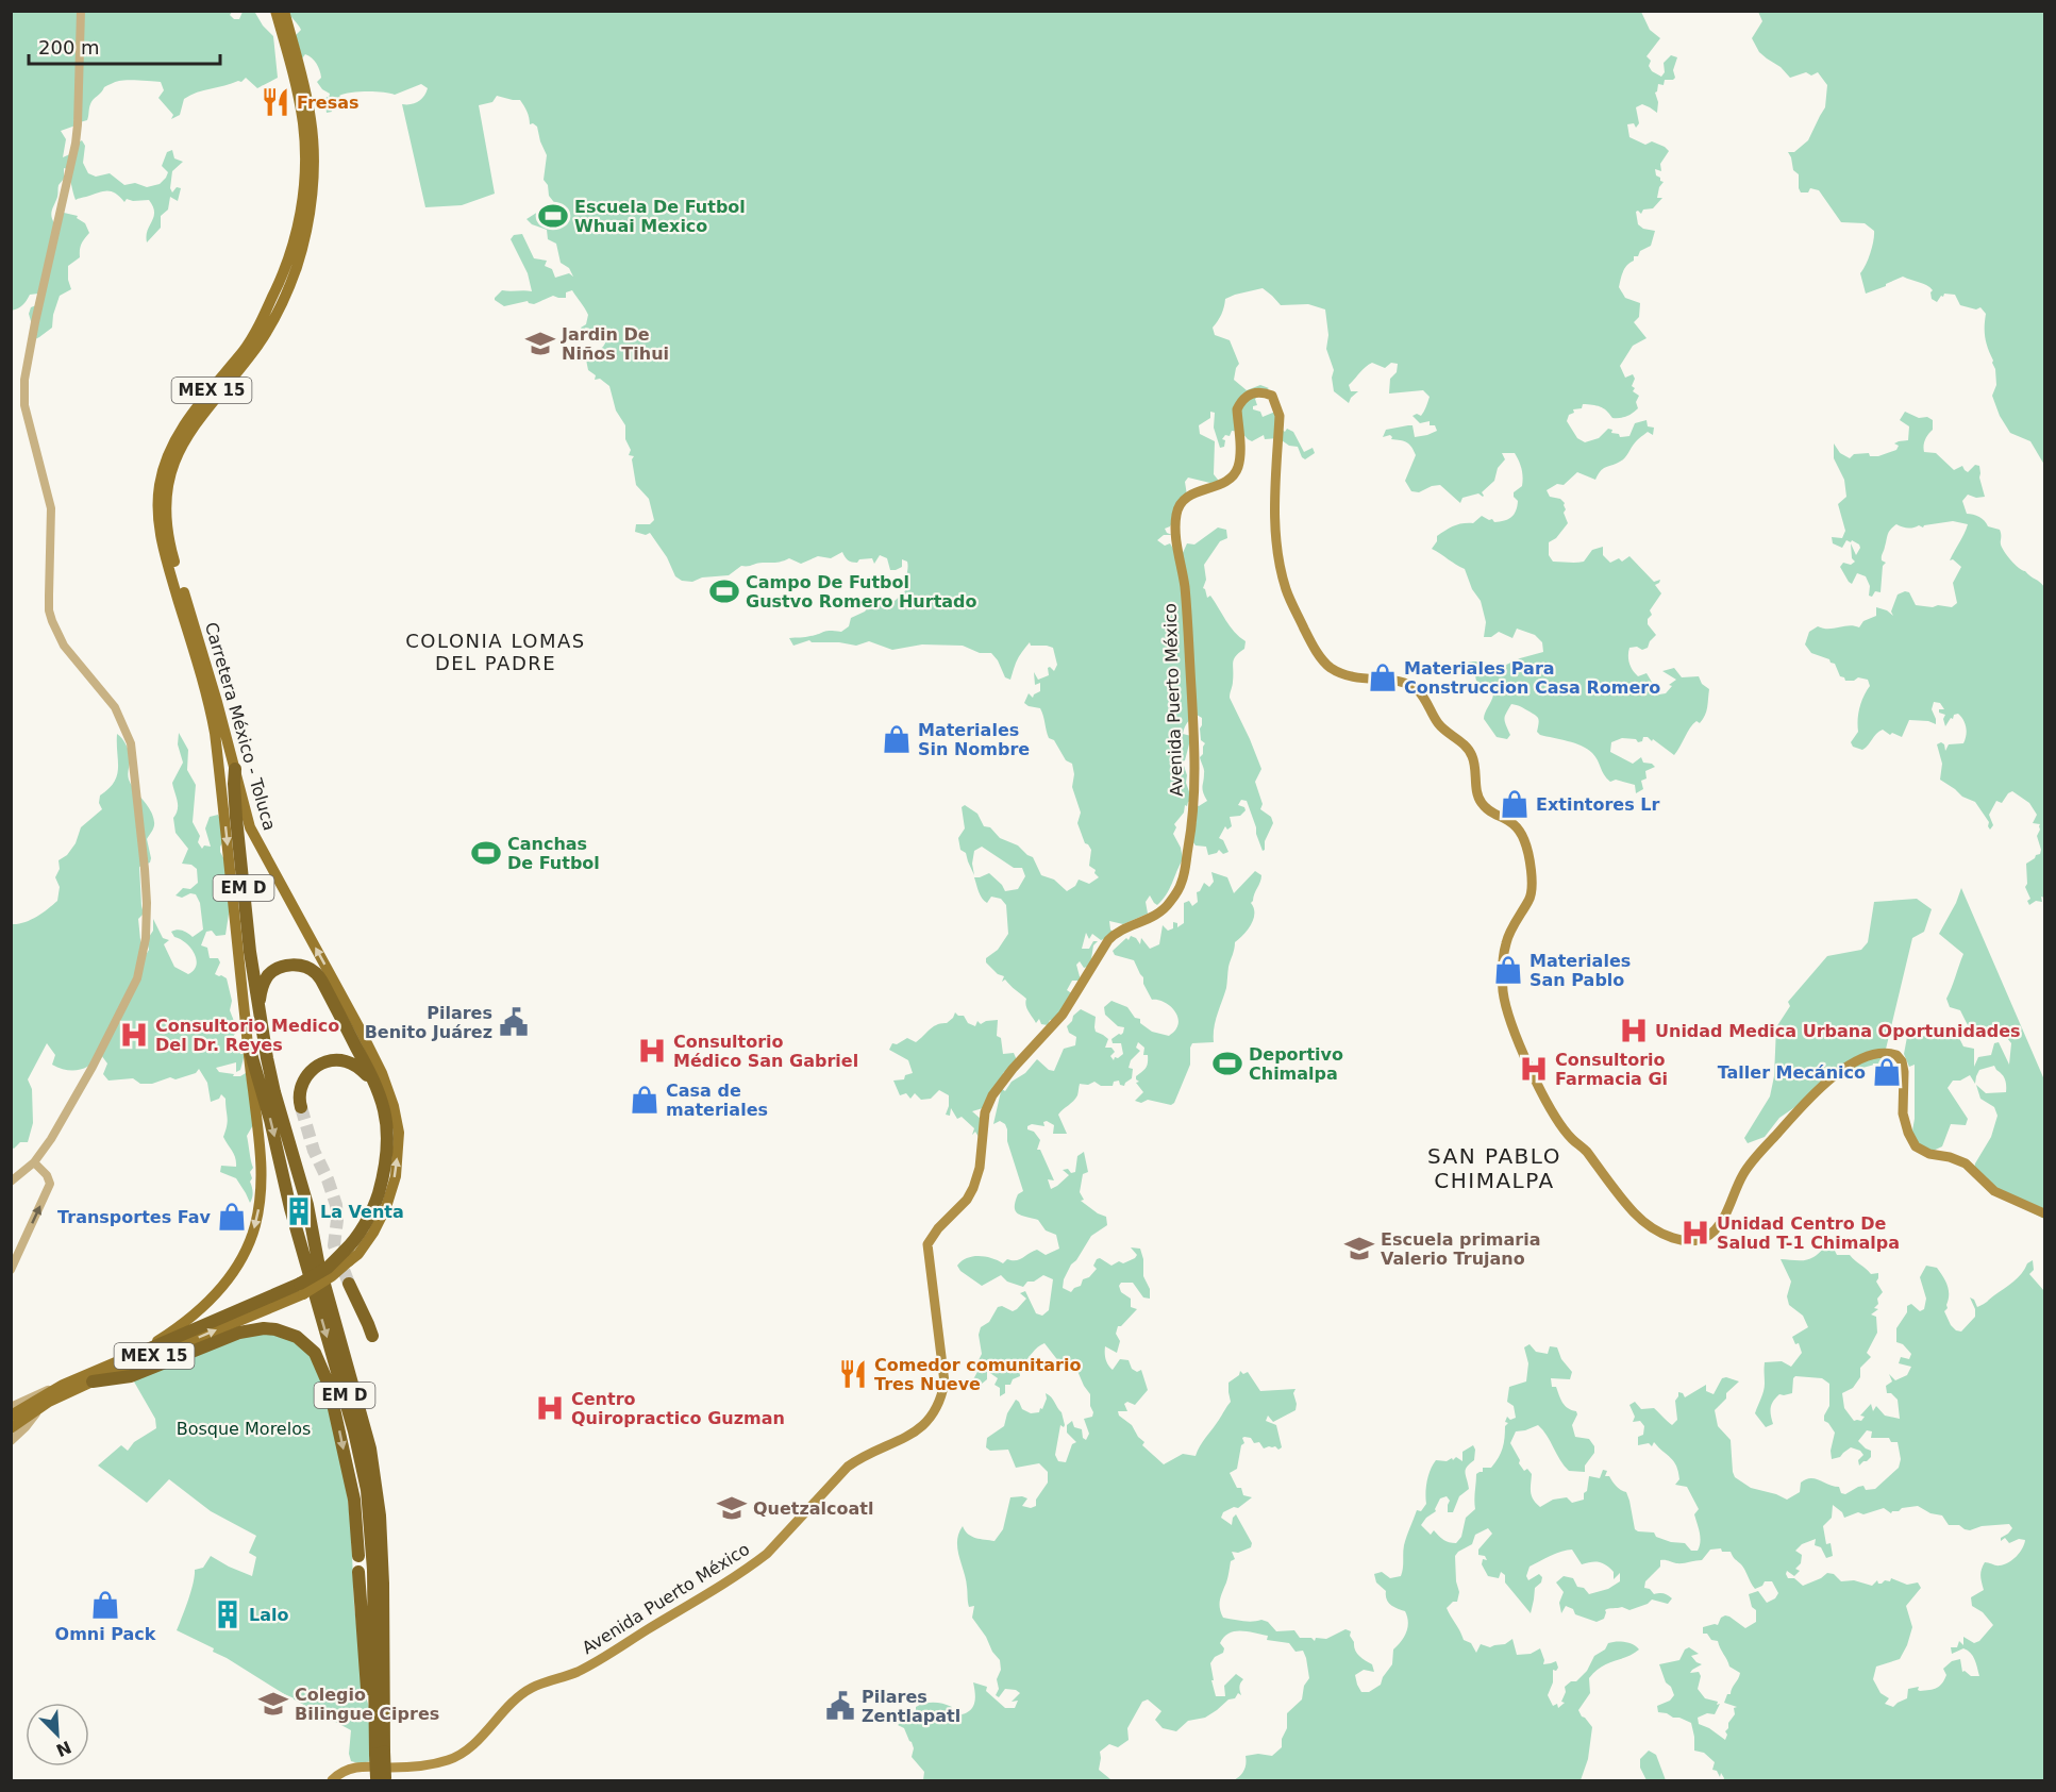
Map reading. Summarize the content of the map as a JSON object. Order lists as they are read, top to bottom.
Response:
{
  "streets": {
    "highway": ["EM D"],
    "main road": ["MEX 15", "Avenida Puerto México", "Carretera México - Toluca"]
  },
  "crossings": [
    ["Carretera México - Toluca", "EM D"]
  ],
  "districts": ["COLONIA LOMAS DEL PADRE", "SAN PABLO CHIMALPA"],
  "parks": ["Bosque Morelos"],
  "places": {
    "restaurant": ["Fresas", "Comedor comunitario Tres Nueve"],
    "sports": [
      "Escuela De Futbol Whuai Mexico",
      "Campo De Futbol Gustvo Romero Hurtado",
      "Canchas De Futbol",
      "Deportivo Chimalpa"
    ],
    "school or university": [
      "Jardin De Niños Tihui",
      "Escuela primaria Valerio Trujano",
      "Quetzalcoatl",
      "Colegio Bilingue Cipres"
    ],
    "shop": [
      "Materiales Para Construccion Casa Romero",
      "Materiales Sin Nombre",
      "Extintores Lr",
      "Materiales San Pablo",
      "Taller Mecánico",
      "Casa de materiales",
      "Transportes Fav",
      "Omni Pack"
    ],
    "public building": ["Pilares Benito Juárez", "Pilares Zentlapatl"],
    "hospital": [
      "Unidad Medica Urbana Oportunidades",
      "Consultorio Medico Del Dr. Reyes",
      "Consultorio Médico San Gabriel",
      "Consultorio Farmacia Gi",
      "Unidad Centro De Salud T-1 Chimalpa",
      "Centro Quiropractico Guzman"
    ],
    "building": ["La Venta", "Lalo"]
  },
  "scale_bar": "200 m",
  "north": "bottom right"
}
